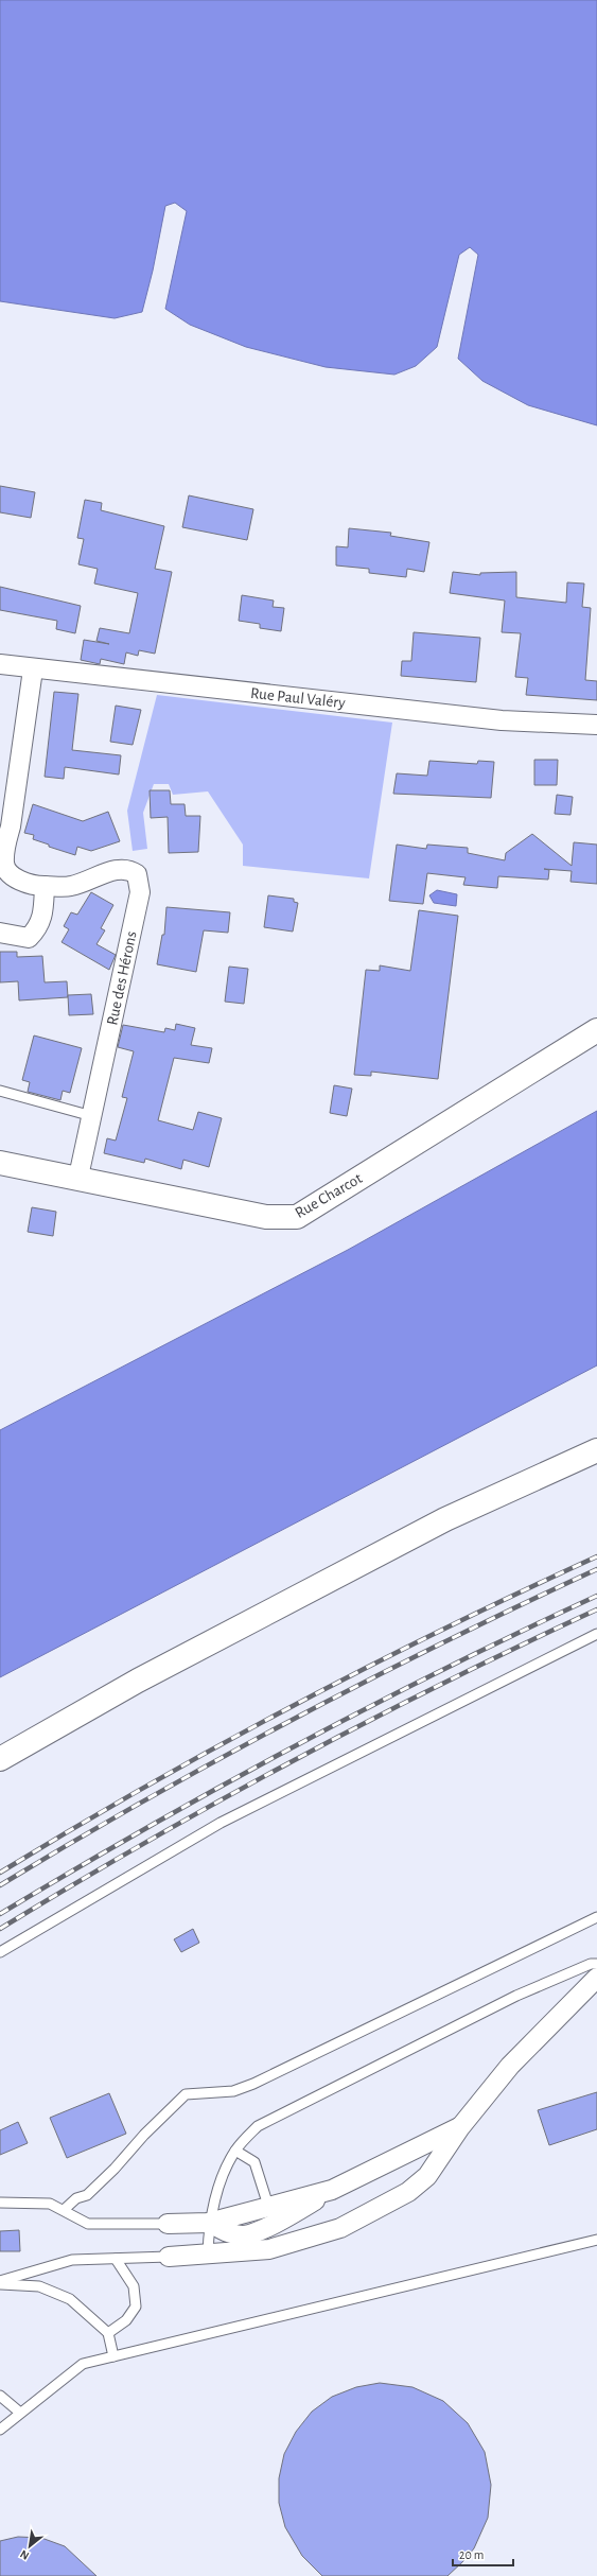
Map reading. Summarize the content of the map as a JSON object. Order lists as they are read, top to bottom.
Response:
{
  "streets": {
    "main road": ["Rue Charcot"],
    "street": ["Rue Paul Valéry", "Rue des Hérons"]
  },
  "crossings": [
    ["Rue des Hérons", "Rue Charcot"]
  ],
  "scale_bar": "20 m",
  "north": "bottom left"
}
